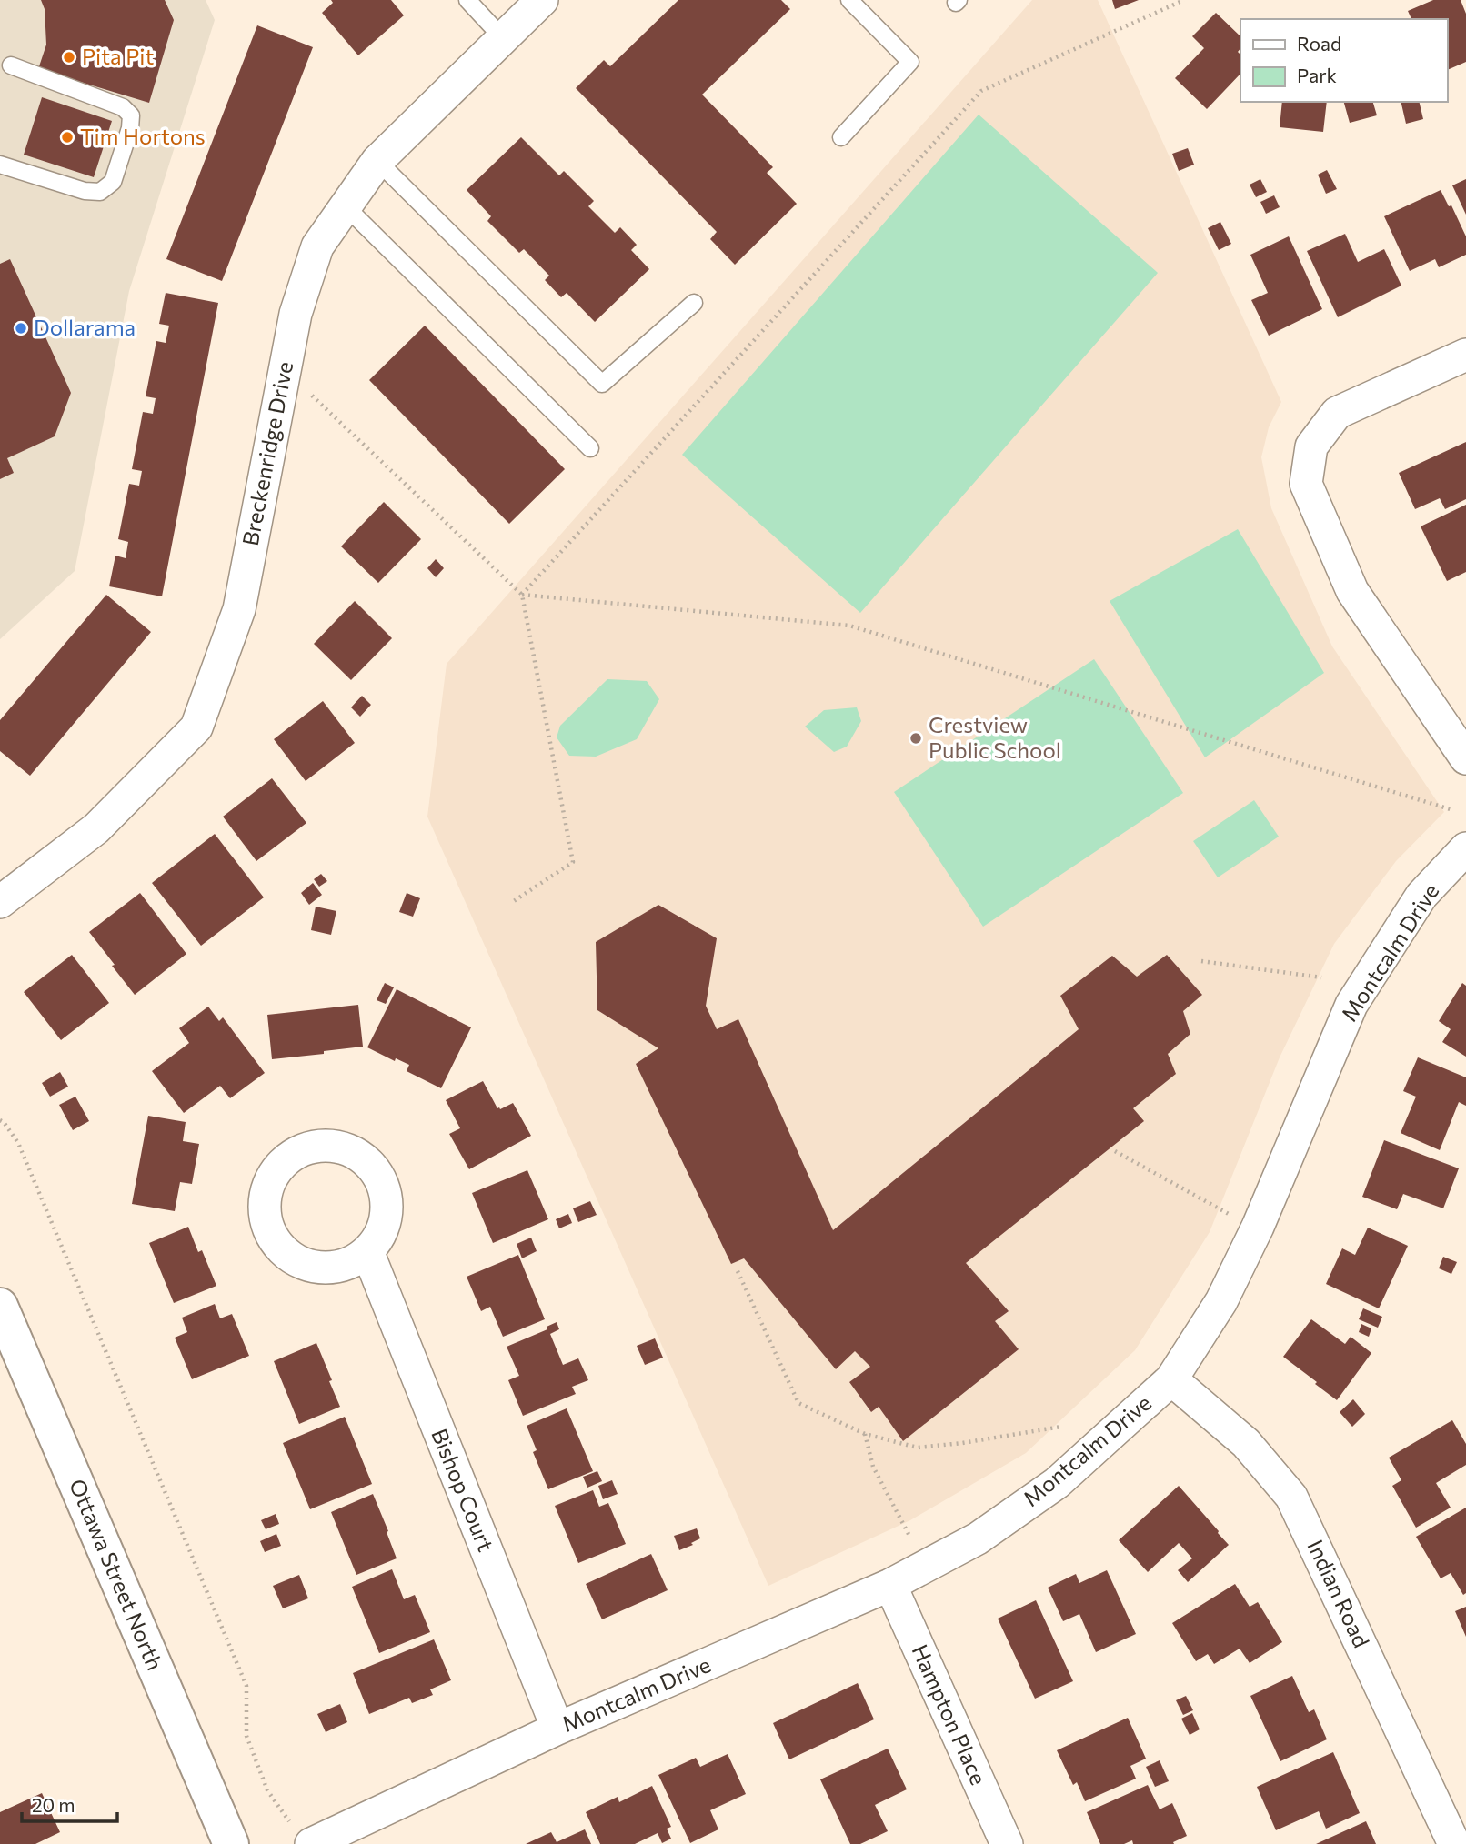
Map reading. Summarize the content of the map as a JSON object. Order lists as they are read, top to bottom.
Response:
{
  "streets": {
    "main road": ["Ottawa Street North"],
    "street": [
      "Breckenridge Drive",
      "Montcalm Drive",
      "Bishop Court",
      "Indian Road",
      "Hampton Place"
    ]
  },
  "crossings": [
    ["Montcalm Drive", "Bishop Court"],
    ["Montcalm Drive", "Indian Road"],
    ["Montcalm Drive", "Hampton Place"]
  ],
  "places": [
    "Pita Pit",
    "Tim Hortons",
    "Dollarama",
    "Crestview Public School"
  ],
  "legend": ["Road", "Park"],
  "scale_bar": "20 m"
}
